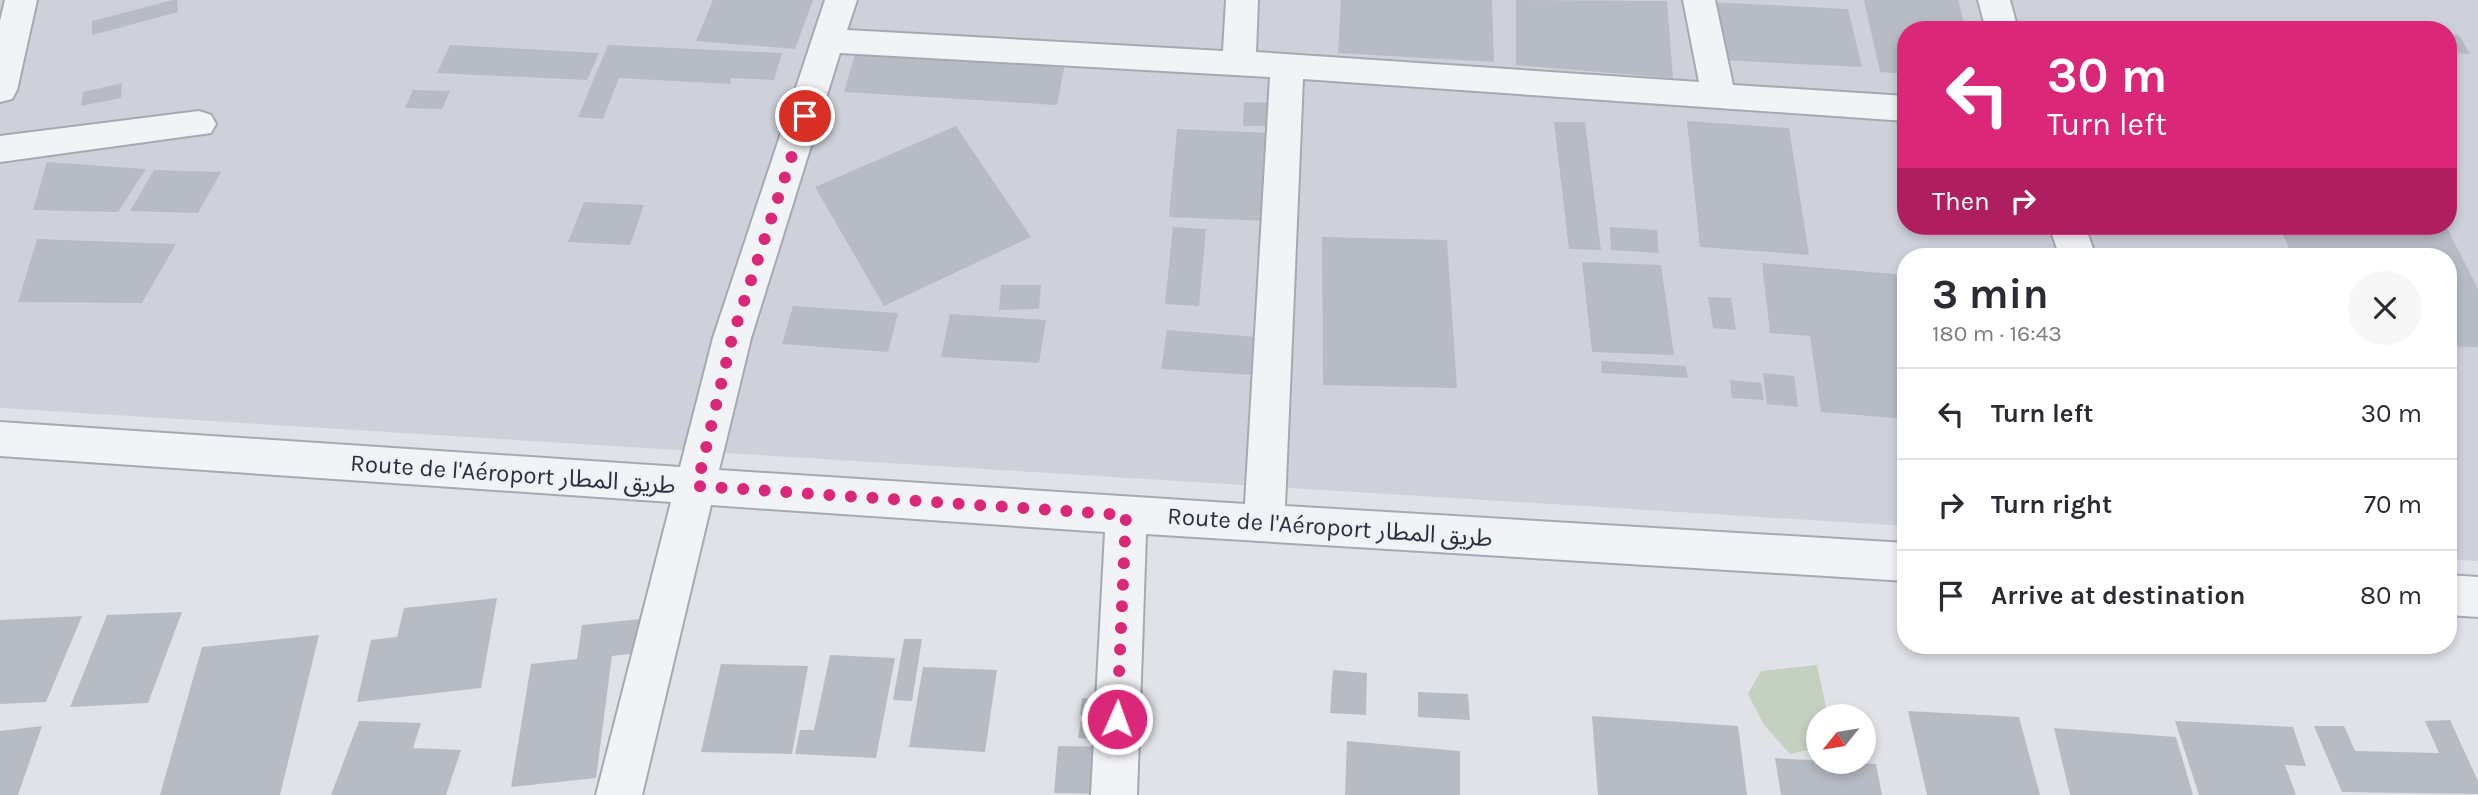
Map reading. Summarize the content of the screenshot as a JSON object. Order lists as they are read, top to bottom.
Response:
{
  "streets": {
    "street": ["Route de l'Aéroport طريق المطار"]
  },
  "north": "bottom left",
  "page": {
    "turn": ["30 m", "Turn left"],
    "then": "Then",
    "heading": ["3 min", "180 m · 16:43"],
    "list": [
      {
        "name": "Turn left",
        "value": "30 m"
      },
      {
        "name": "Turn right",
        "value": "70 m"
      },
      {
        "name": "Arrive at destination",
        "value": "80 m"
      }
    ]
  }
}
